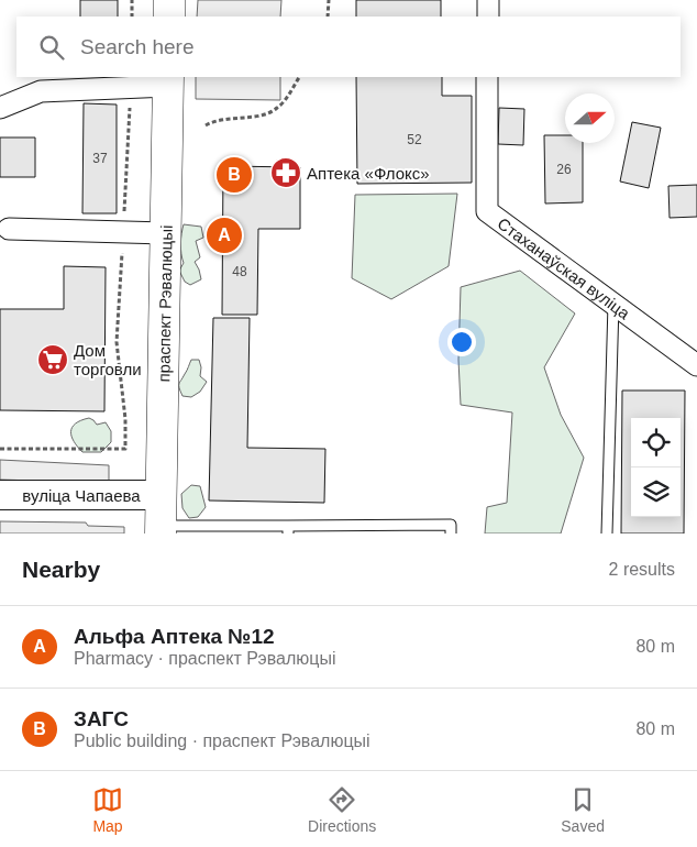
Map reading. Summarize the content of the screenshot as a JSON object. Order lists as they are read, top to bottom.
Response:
{
  "streets": {
    "main road": ["праспект Рэвалюцыі", "вуліца Чапаева"],
    "street": ["Стаханаўская вуліца"]
  },
  "crossings": [
    ["праспект Рэвалюцыі", "вуліца Чапаева"]
  ],
  "places": {
    "pharmacy": ["Аптека «Флокс»"],
    "supermarket": ["Дом торговли"]
  },
  "house_numbers": [
    "52",
    "37",
    "26",
    "48"
  ],
  "north": "right",
  "page": {
    "search": "Search here",
    "pins": ["B", "A"],
    "heading": ["Nearby", "2 results"],
    "list": [
      {
        "mark": "A",
        "name": "Альфа Аптека №12",
        "note": "Pharmacy · праспект Рэвалюцыі",
        "value": "80 m"
      },
      {
        "mark": "B",
        "name": "ЗАГС",
        "note": "Public building · праспект Рэвалюцыі",
        "value": "80 m"
      }
    ],
    "nav": ["Map", "Directions", "Saved"]
  }
}
